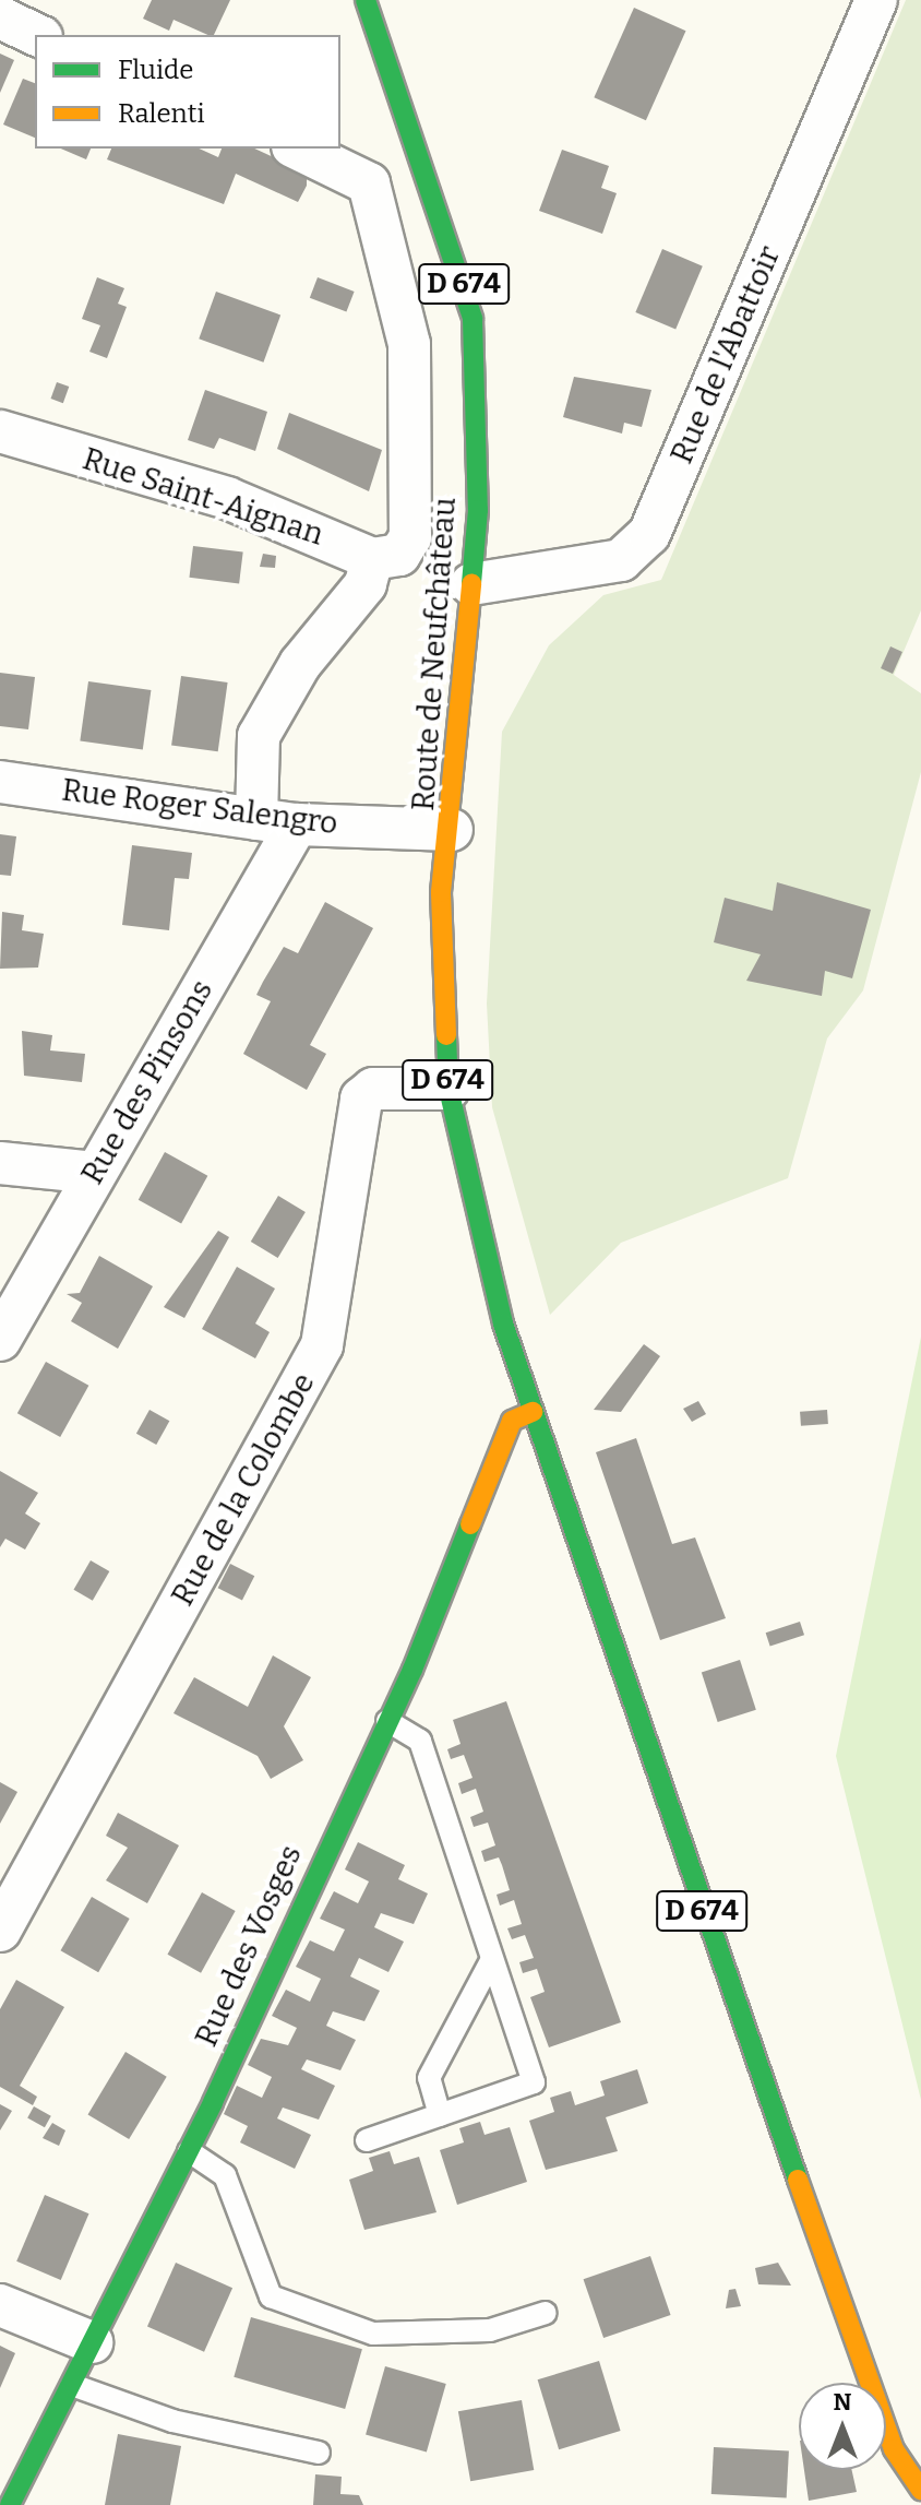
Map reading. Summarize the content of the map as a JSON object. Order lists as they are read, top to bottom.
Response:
{
  "streets": {
    "main road": ["D 674", "Route de Neufchâteau", "Rue des Vosges"],
    "street": [
      "Rue de l'Abattoir",
      "Rue Saint-Aignan",
      "Rue Roger Salengro",
      "Rue des Pinsons",
      "Rue de la Colombe"
    ]
  },
  "crossings": [
    ["D 674", "Route de Neufchâteau"],
    ["D 674", "Rue des Vosges"],
    ["Rue de l'Abattoir", "Route de Neufchâteau"],
    ["Route de Neufchâteau", "Rue Roger Salengro"],
    ["Route de Neufchâteau", "Rue de la Colombe"],
    ["Route de Neufchâteau", "Rue des Vosges"],
    ["Rue Roger Salengro", "Rue des Pinsons"]
  ],
  "legend": ["Fluide", "Ralenti"],
  "north": "top"
}
